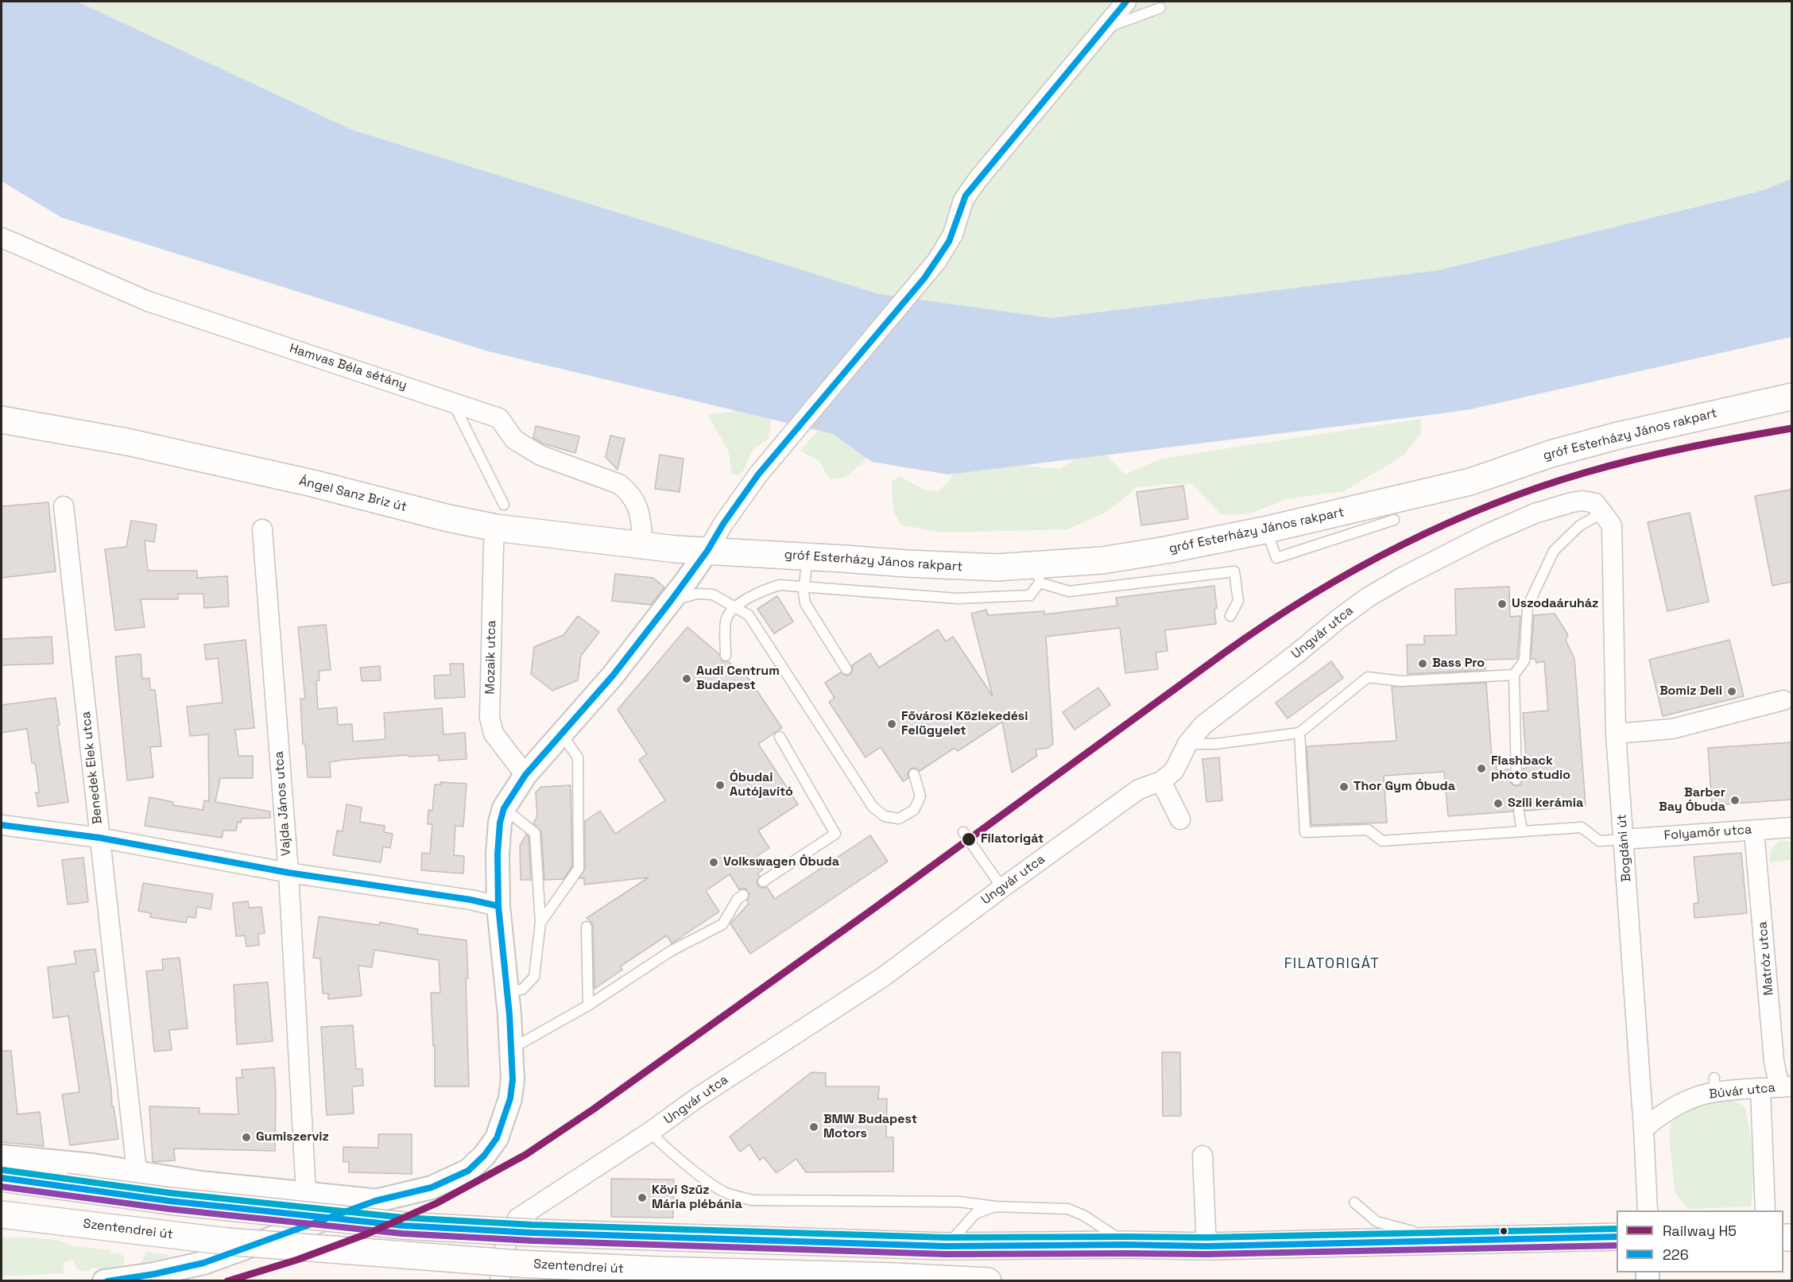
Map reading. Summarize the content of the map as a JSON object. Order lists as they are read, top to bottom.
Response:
{
  "streets": {
    "main road": ["gróf Esterházy János rakpart", "Ángel Sanz Briz út", "Szentendrei út"],
    "street": [
      "Hamvas Béla sétány",
      "Ungvár utca",
      "Mozaik utca",
      "Benedek Elek utca",
      "Vajda János utca",
      "Folyamőr utca",
      "Bogdáni út",
      "Matróz utca",
      "Búvár utca"
    ]
  },
  "crossings": [
    ["Hamvas Béla sétány", "Ángel Sanz Briz út"],
    ["gróf Esterházy János rakpart", "Ángel Sanz Briz út"],
    ["Ángel Sanz Briz út", "Mozaik utca"],
    ["Ungvár utca", "Bogdáni út"],
    ["Folyamőr utca", "Bogdáni út"],
    ["Folyamőr utca", "Matróz utca"],
    ["Bogdáni út", "Búvár utca"],
    ["Matróz utca", "Búvár utca"]
  ],
  "districts": ["FILATORIGÁT"],
  "places": [
    "Uszodaáruház",
    "Bass Pro",
    "Audi Centrum Budapest",
    "Bomiz Deli",
    "Fővárosi Közlekedési Felügyelet",
    "Flashback photo studio",
    "Óbudai Autójavító",
    "Thor Gym Óbuda",
    "Barber Bay Óbuda",
    "Szili kerámia",
    "Filatorigát",
    "Volkswagen Óbuda",
    "BMW Budapest Motors",
    "Gumiszerviz",
    "Kövi Szűz Mária plébánia"
  ],
  "lines": ["transit line 226", "rail line H5"],
  "legend": ["Railway H5", "226"]
}
